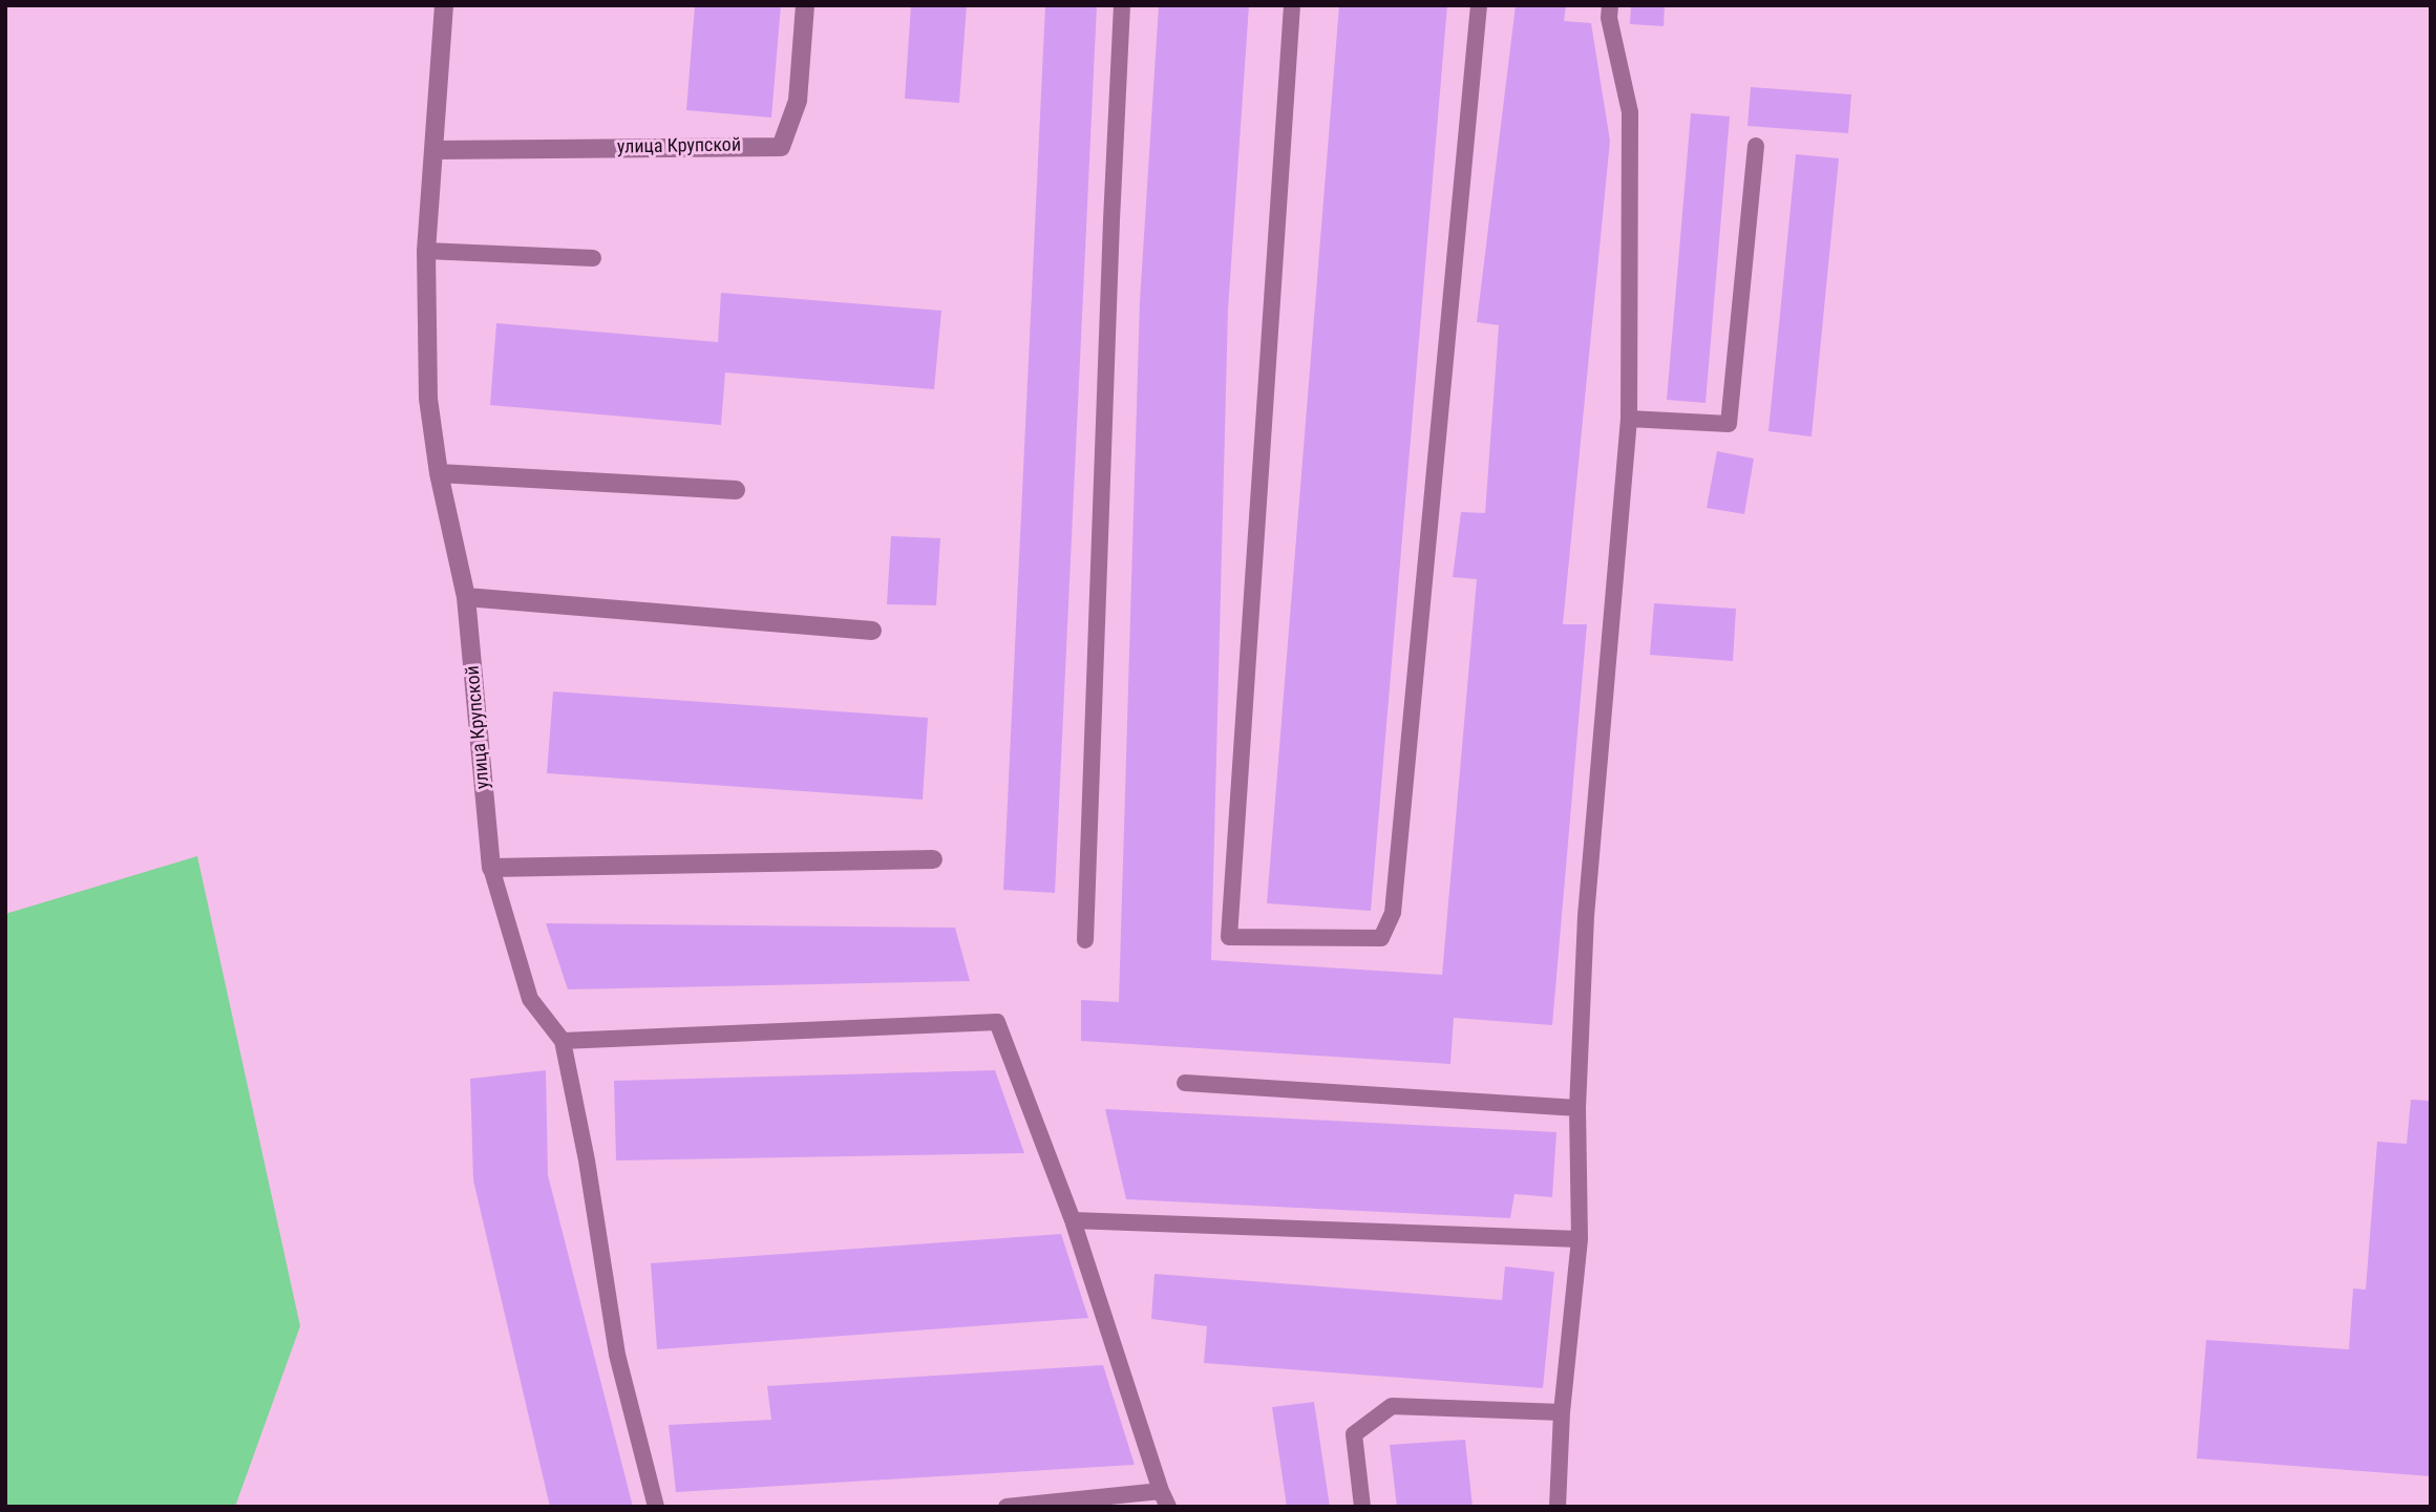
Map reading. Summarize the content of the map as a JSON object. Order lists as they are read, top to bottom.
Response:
{
  "streets": {
    "street": ["улица Крупской"]
  }
}
